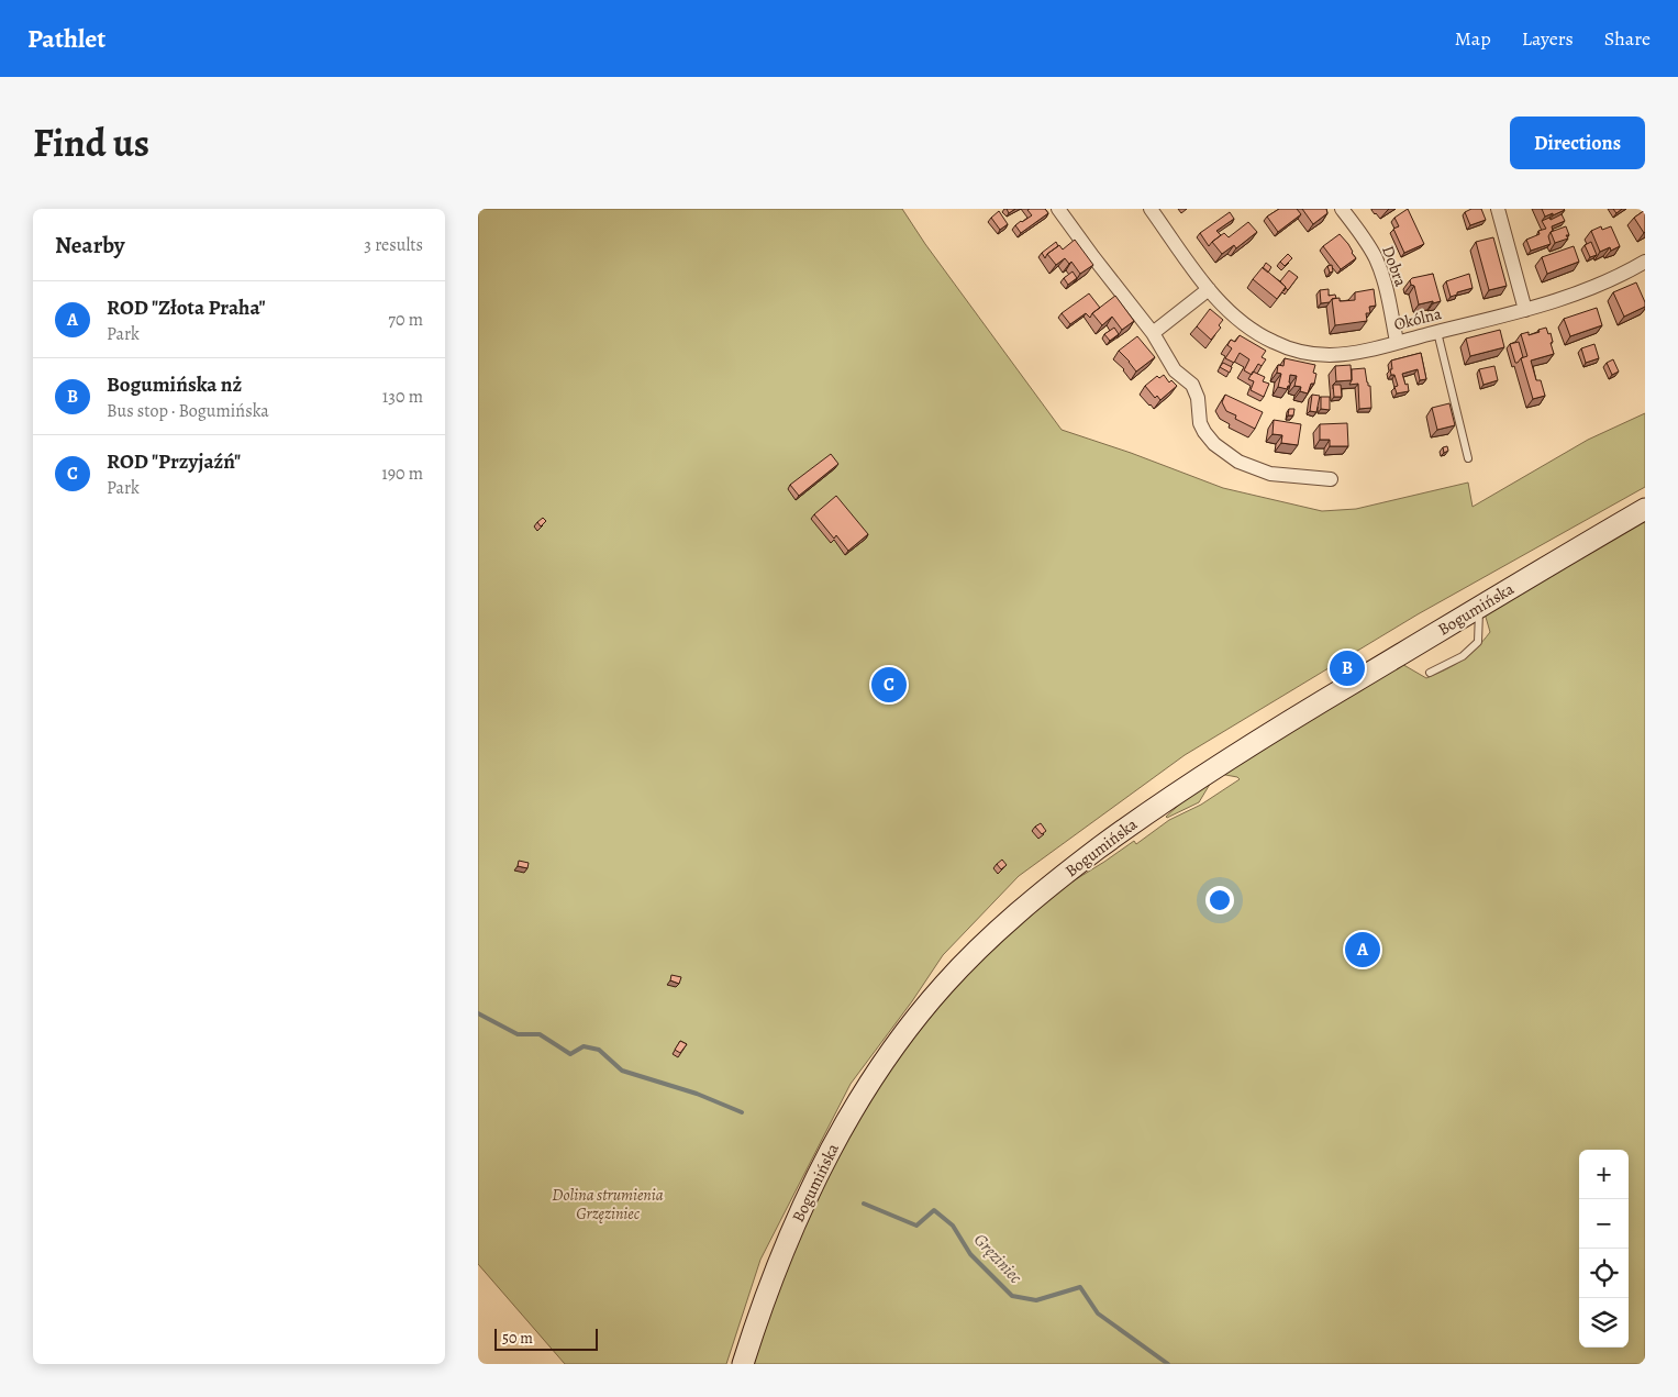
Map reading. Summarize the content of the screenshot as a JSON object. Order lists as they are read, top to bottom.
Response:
{
  "streets": {
    "street": ["Dobra", "Okólna", "Bogumińska"]
  },
  "crossings": [
    ["Dobra", "Okólna"]
  ],
  "water": ["Gręziniec"],
  "parks": ["Dolina strumienia Grzęziniec"],
  "scale_bar": "50 m",
  "page": {
    "header": "Pathlet",
    "nav": ["Map", "Layers", "Share"],
    "title": "Find us",
    "buttons": "Directions",
    "heading": ["Nearby", "3 results"],
    "list": [
      {
        "mark": "A",
        "name": "ROD \"Złota Praha\"",
        "note": "Park",
        "value": "70 m"
      },
      {
        "mark": "B",
        "name": "Bogumińska nż",
        "note": "Bus stop · Bogumińska",
        "value": "130 m"
      },
      {
        "mark": "C",
        "name": "ROD \"Przyjaźń\"",
        "note": "Park",
        "value": "190 m"
      }
    ],
    "pins": ["B", "C", "A"],
    "map_buttons": ["+", "−"],
    "scale": "50 m"
  }
}
